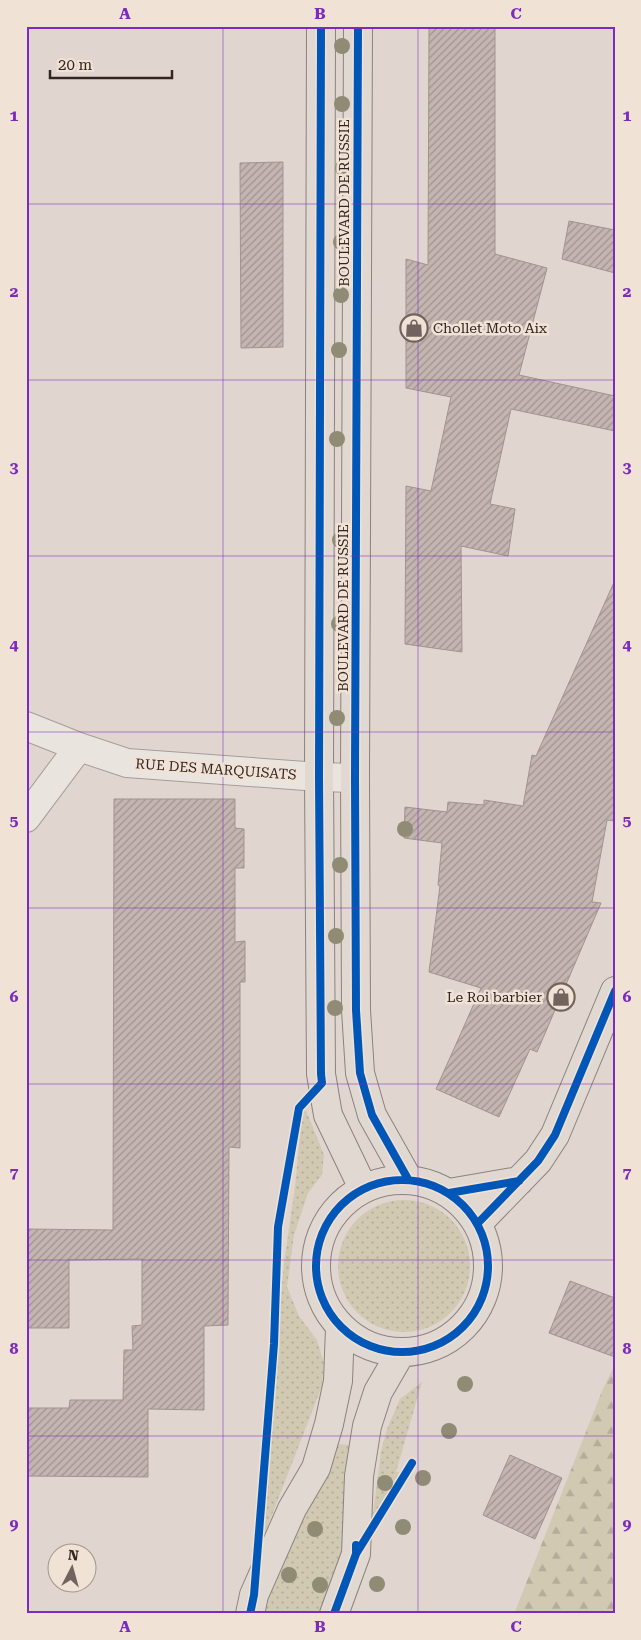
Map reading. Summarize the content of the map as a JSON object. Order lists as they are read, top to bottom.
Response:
{
  "streets": {
    "main road": ["BOULEVARD DE RUSSIE"],
    "street": ["RUE DES MARQUISATS"]
  },
  "crossings": [
    ["BOULEVARD DE RUSSIE", "RUE DES MARQUISATS"]
  ],
  "places": {
    "shop": ["Chollet Moto Aix", "Le Roi barbier"]
  },
  "scale_bar": "20 m",
  "north": "top",
  "grid": {
    "columns": ["A", "B", "C"],
    "rows": [
      "1",
      "2",
      "3",
      "4",
      "5",
      "6",
      "7",
      "8",
      "9"
    ]
  }
}
